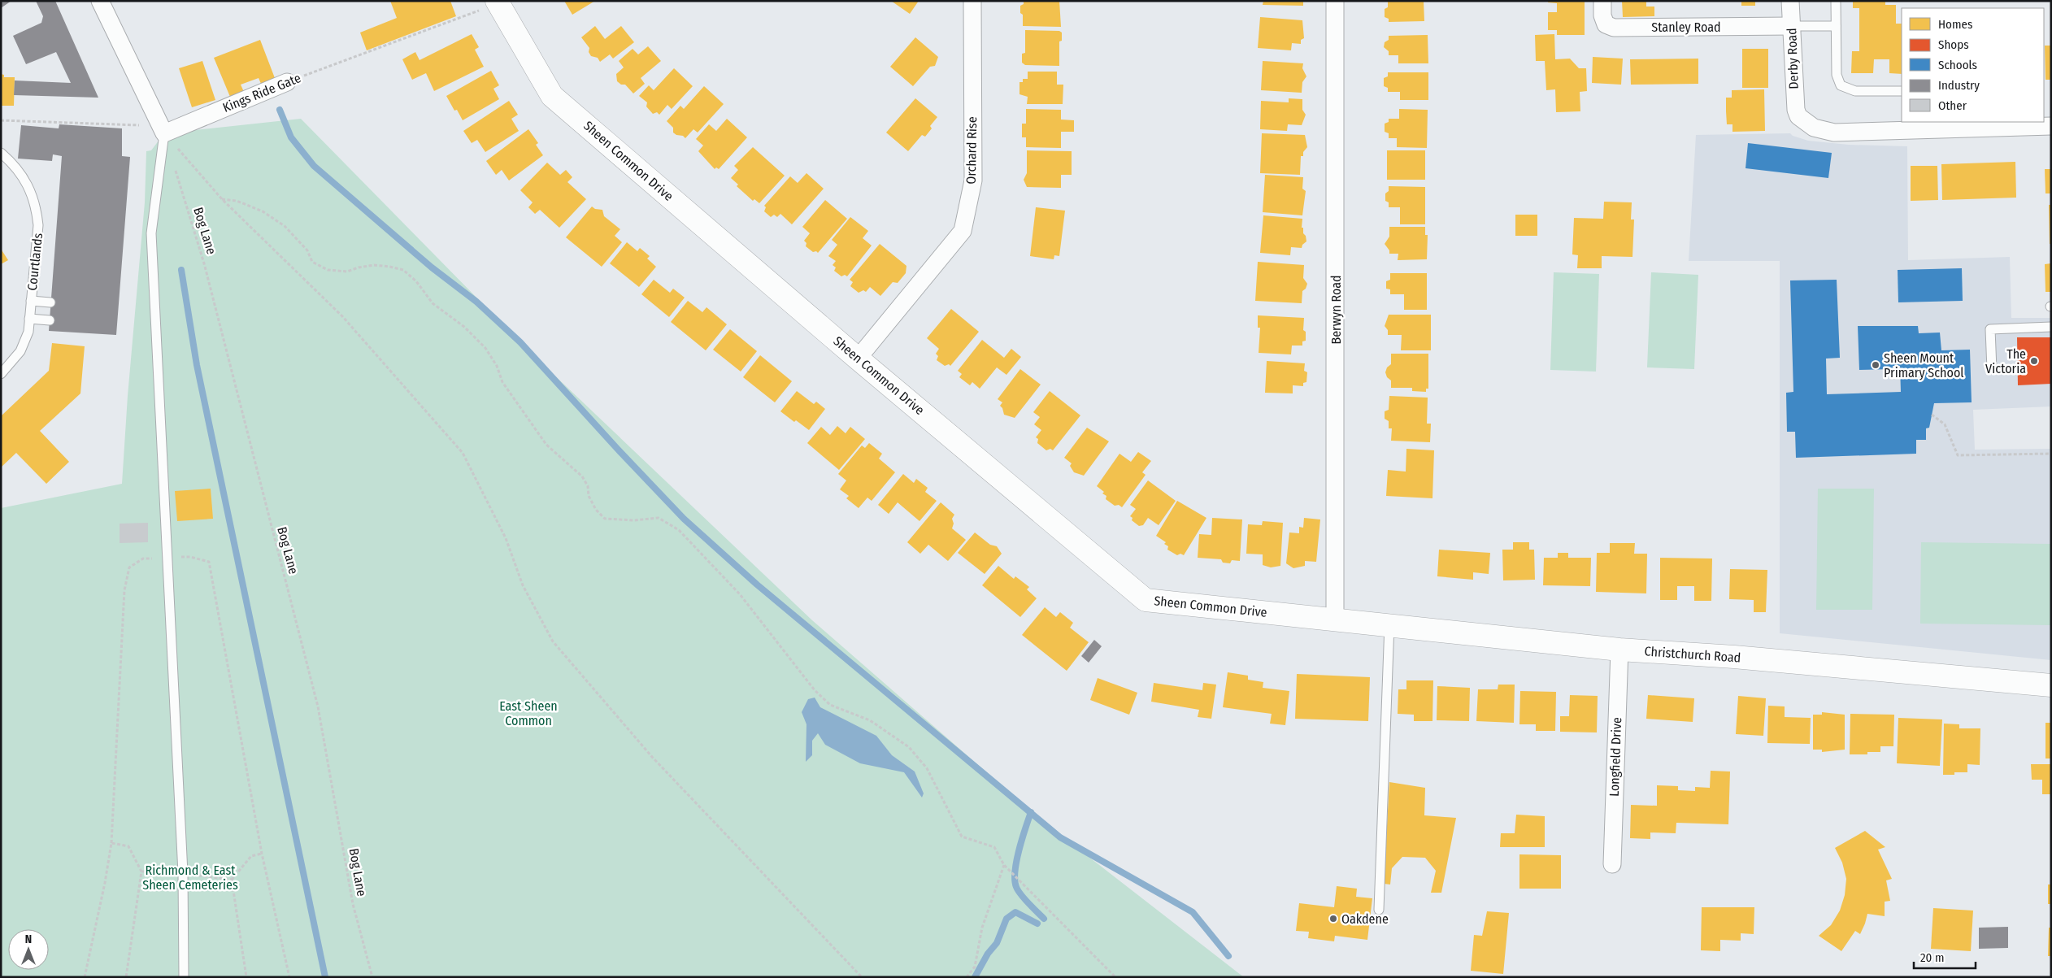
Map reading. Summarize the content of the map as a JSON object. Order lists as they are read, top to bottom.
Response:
{
  "streets": {
    "street": [
      "Stanley Road",
      "Derby Road",
      "Kings Ride Gate",
      "Orchard Rise",
      "Sheen Common Drive",
      "Berwyn Road",
      "Christchurch Road",
      "Longfield Drive"
    ],
    "lane": ["Courtlands"],
    "path": ["Bog Lane"]
  },
  "crossings": [
    ["Stanley Road", "Derby Road"],
    ["Kings Ride Gate", "Sheen Common Drive"],
    ["Orchard Rise", "Sheen Common Drive"],
    ["Sheen Common Drive", "Berwyn Road"],
    ["Sheen Common Drive", "Christchurch Road"],
    ["Berwyn Road", "Christchurch Road"],
    ["Christchurch Road", "Longfield Drive"]
  ],
  "parks": ["East Sheen Common", "Richmond & East Sheen Cemeteries"],
  "places": ["The Victoria", "Sheen Mount Primary School", "Oakdene"],
  "legend": [
    "Homes",
    "Shops",
    "Schools",
    "Industry",
    "Other"
  ],
  "scale_bar": "20 m",
  "north": "top"
}
